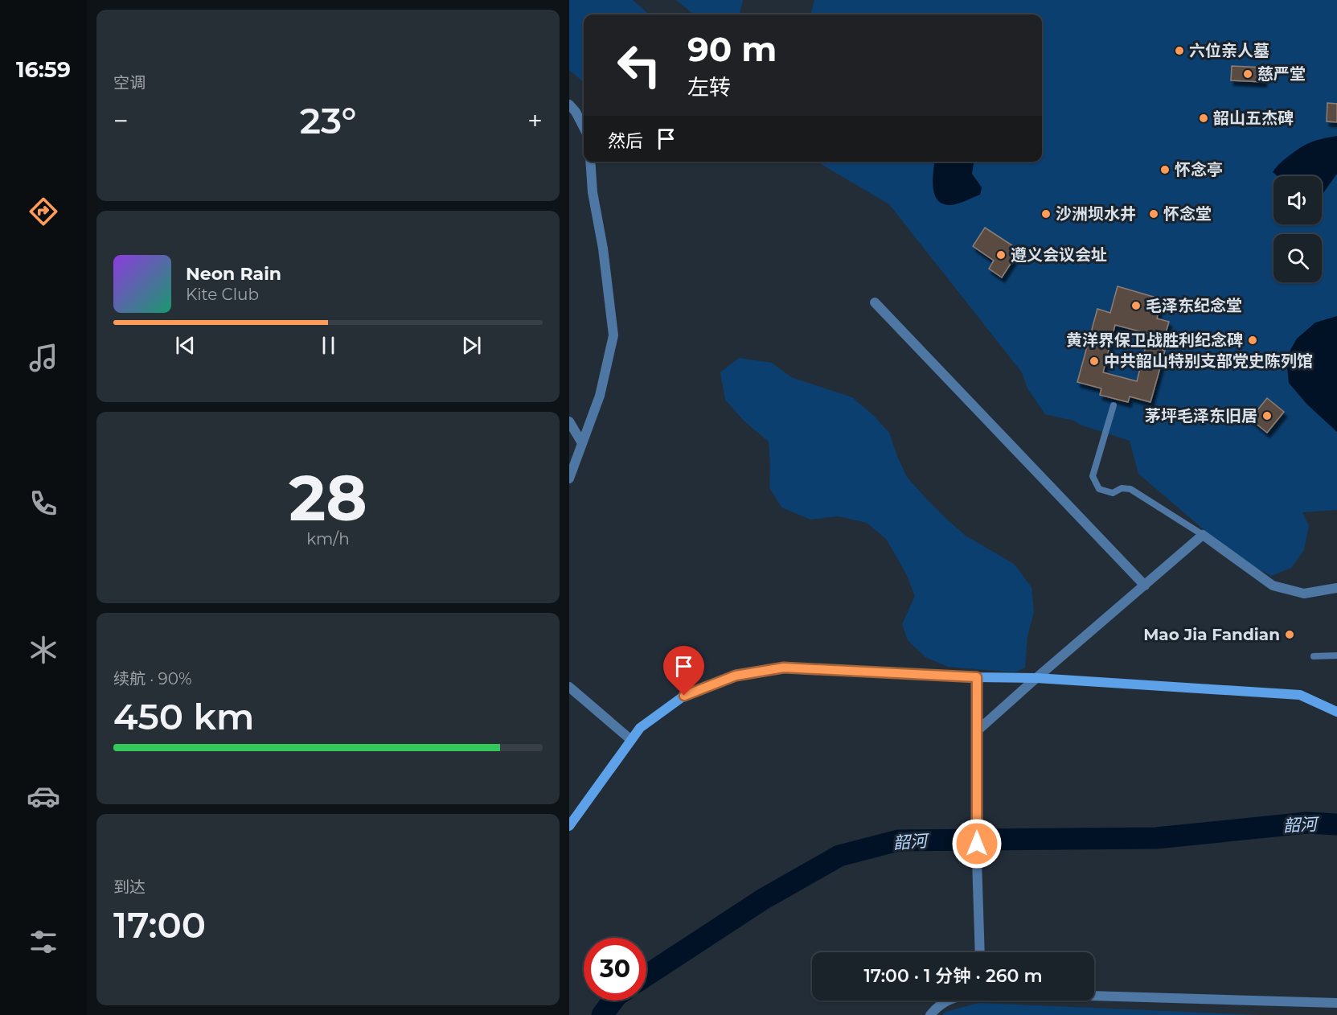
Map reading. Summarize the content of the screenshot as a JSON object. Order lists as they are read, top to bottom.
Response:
{
  "water": ["韶河"],
  "places": [
    "六位亲人墓",
    "慈严堂",
    "韶山五杰碑",
    "怀念亭",
    "沙洲坝水井",
    "怀念堂",
    "遵义会议会址",
    "毛泽东纪念堂",
    "黄洋界保卫战胜利纪念碑",
    "中共韶山特别支部党史陈列馆",
    "茅坪毛泽东旧居",
    "Mao Jia Fandian"
  ],
  "page": {
    "tabs": "16:59",
    "tile": [
      "空调",
      ["28", "km/h"],
      ["续航 · 90%", "450 km"],
      ["到达", "17:00"]
    ],
    "turn": ["90 m", "左转"],
    "heat": ["−", "23°", "+"],
    "then": "然后",
    "song": ["Neon Rain", "Kite Club"],
    "limit": "30",
    "trip": "17:00 · 1 分钟 · 260 m"
  }
}
